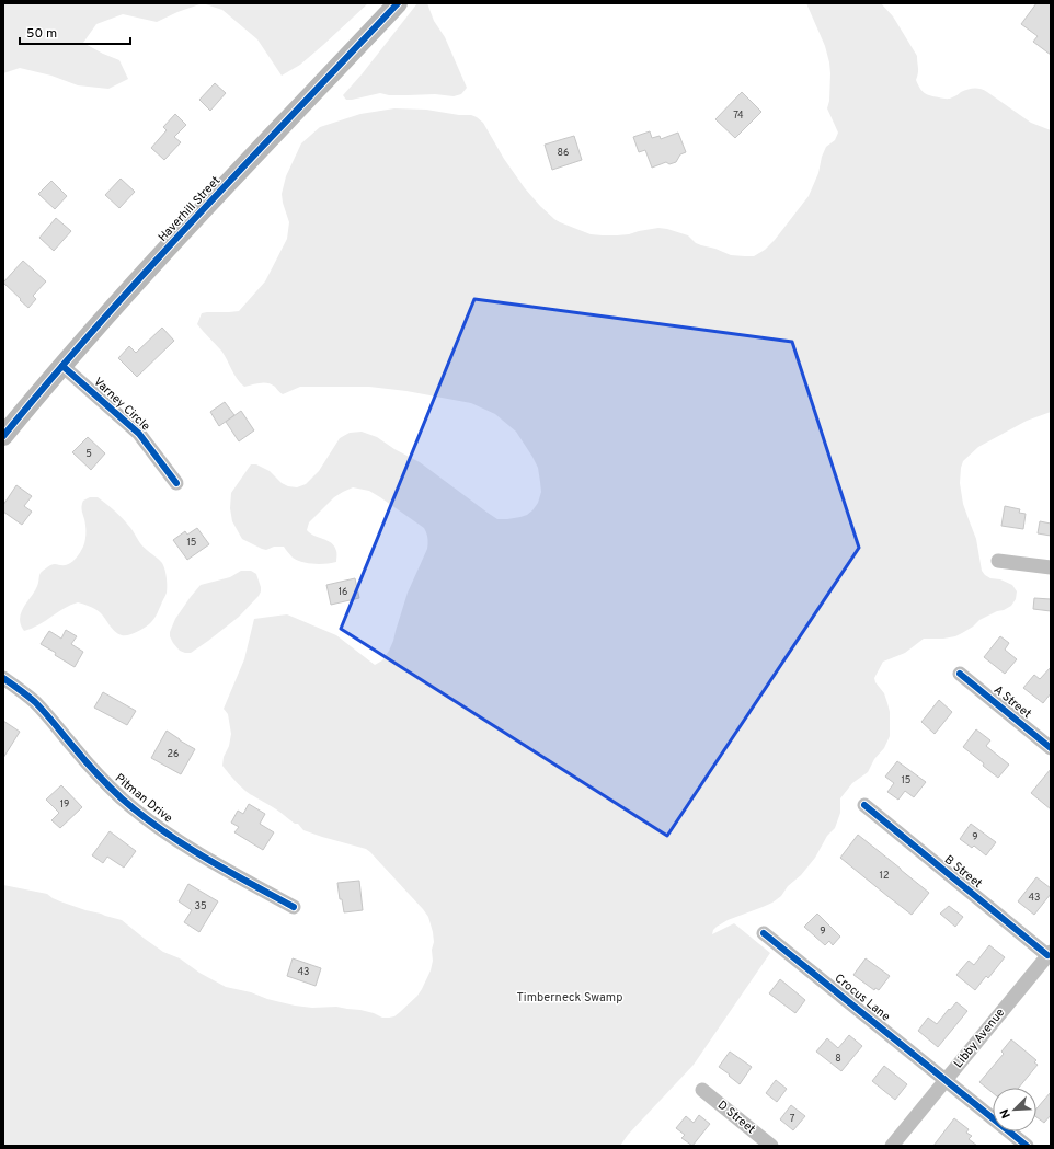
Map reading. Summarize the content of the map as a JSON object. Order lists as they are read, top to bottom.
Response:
{
  "streets": {
    "street": [
      "Haverhill Street",
      "Varney Circle",
      "A Street",
      "Pitman Drive",
      "B Street",
      "Crocus Lane",
      "Libby Avenue",
      "D Street"
    ]
  },
  "crossings": [
    ["Haverhill Street", "Varney Circle"],
    ["B Street", "Libby Avenue"],
    ["Crocus Lane", "Libby Avenue"]
  ],
  "parks": ["Timberneck Swamp"],
  "house_numbers": [
    "74",
    "86",
    "5",
    "15",
    "16",
    "26",
    "15",
    "19",
    "9",
    "12",
    "43",
    "35",
    "9",
    "43",
    "8",
    "7"
  ],
  "scale_bar": "50 m",
  "north": "bottom left"
}
